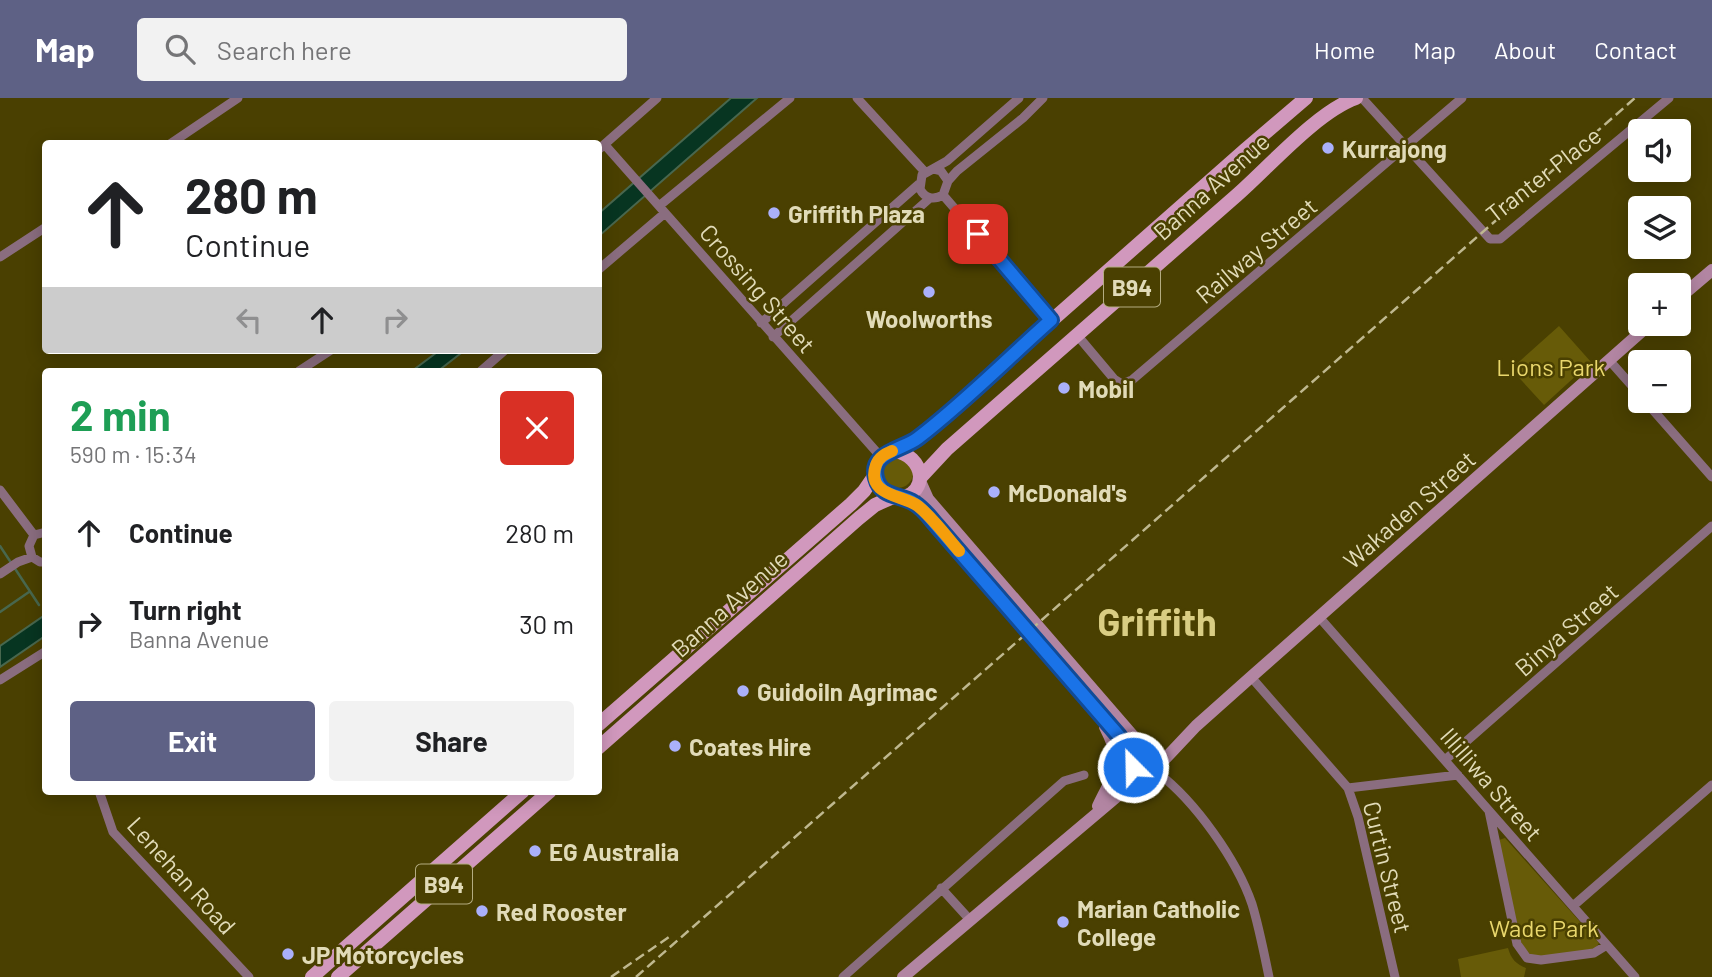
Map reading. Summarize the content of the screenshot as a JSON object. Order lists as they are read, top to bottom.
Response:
{
  "streets": {
    "main road": ["Banna Avenue", "B94", "Wakaden Street"],
    "street": [
      "Tranter Place",
      "Railway Street",
      "Crossing Street",
      "Binya Street",
      "Illilliwa Street",
      "Curtin Street",
      "Lenehan Road"
    ]
  },
  "crossings": [
    ["Tranter Place", "Banna Avenue"],
    ["Tranter Place", "Railway Street"],
    ["Banna Avenue", "Railway Street"],
    ["Banna Avenue", "B94"],
    ["Banna Avenue", "Crossing Street"],
    ["B94", "Crossing Street"],
    ["Wakaden Street", "Illilliwa Street"],
    ["Wakaden Street", "Curtin Street"],
    ["Binya Street", "Illilliwa Street"]
  ],
  "districts": ["Griffith"],
  "parks": ["Lions Park", "Wade Park"],
  "places": [
    "Kurrajong",
    "Griffith Plaza",
    "Woolworths",
    "Mobil",
    "McDonald's",
    "Guidoiln Agrimac",
    "Coates Hire",
    "EG Australia",
    "Red Rooster",
    "Marian Catholic College",
    "JP Motorcycles"
  ],
  "page": {
    "header": "Map",
    "search": "Search here",
    "nav": [
      "Home",
      "Map",
      "About",
      "Contact"
    ],
    "map_buttons": ["+", "−"],
    "turn": ["280 m", "Continue"],
    "heading": ["2 min", "590 m · 15:34"],
    "list": [
      {
        "name": "Continue",
        "value": "280 m"
      },
      {
        "name": "Turn right",
        "note": "Banna Avenue",
        "value": "30 m"
      }
    ],
    "buttons": ["Exit", "Share"]
  }
}
